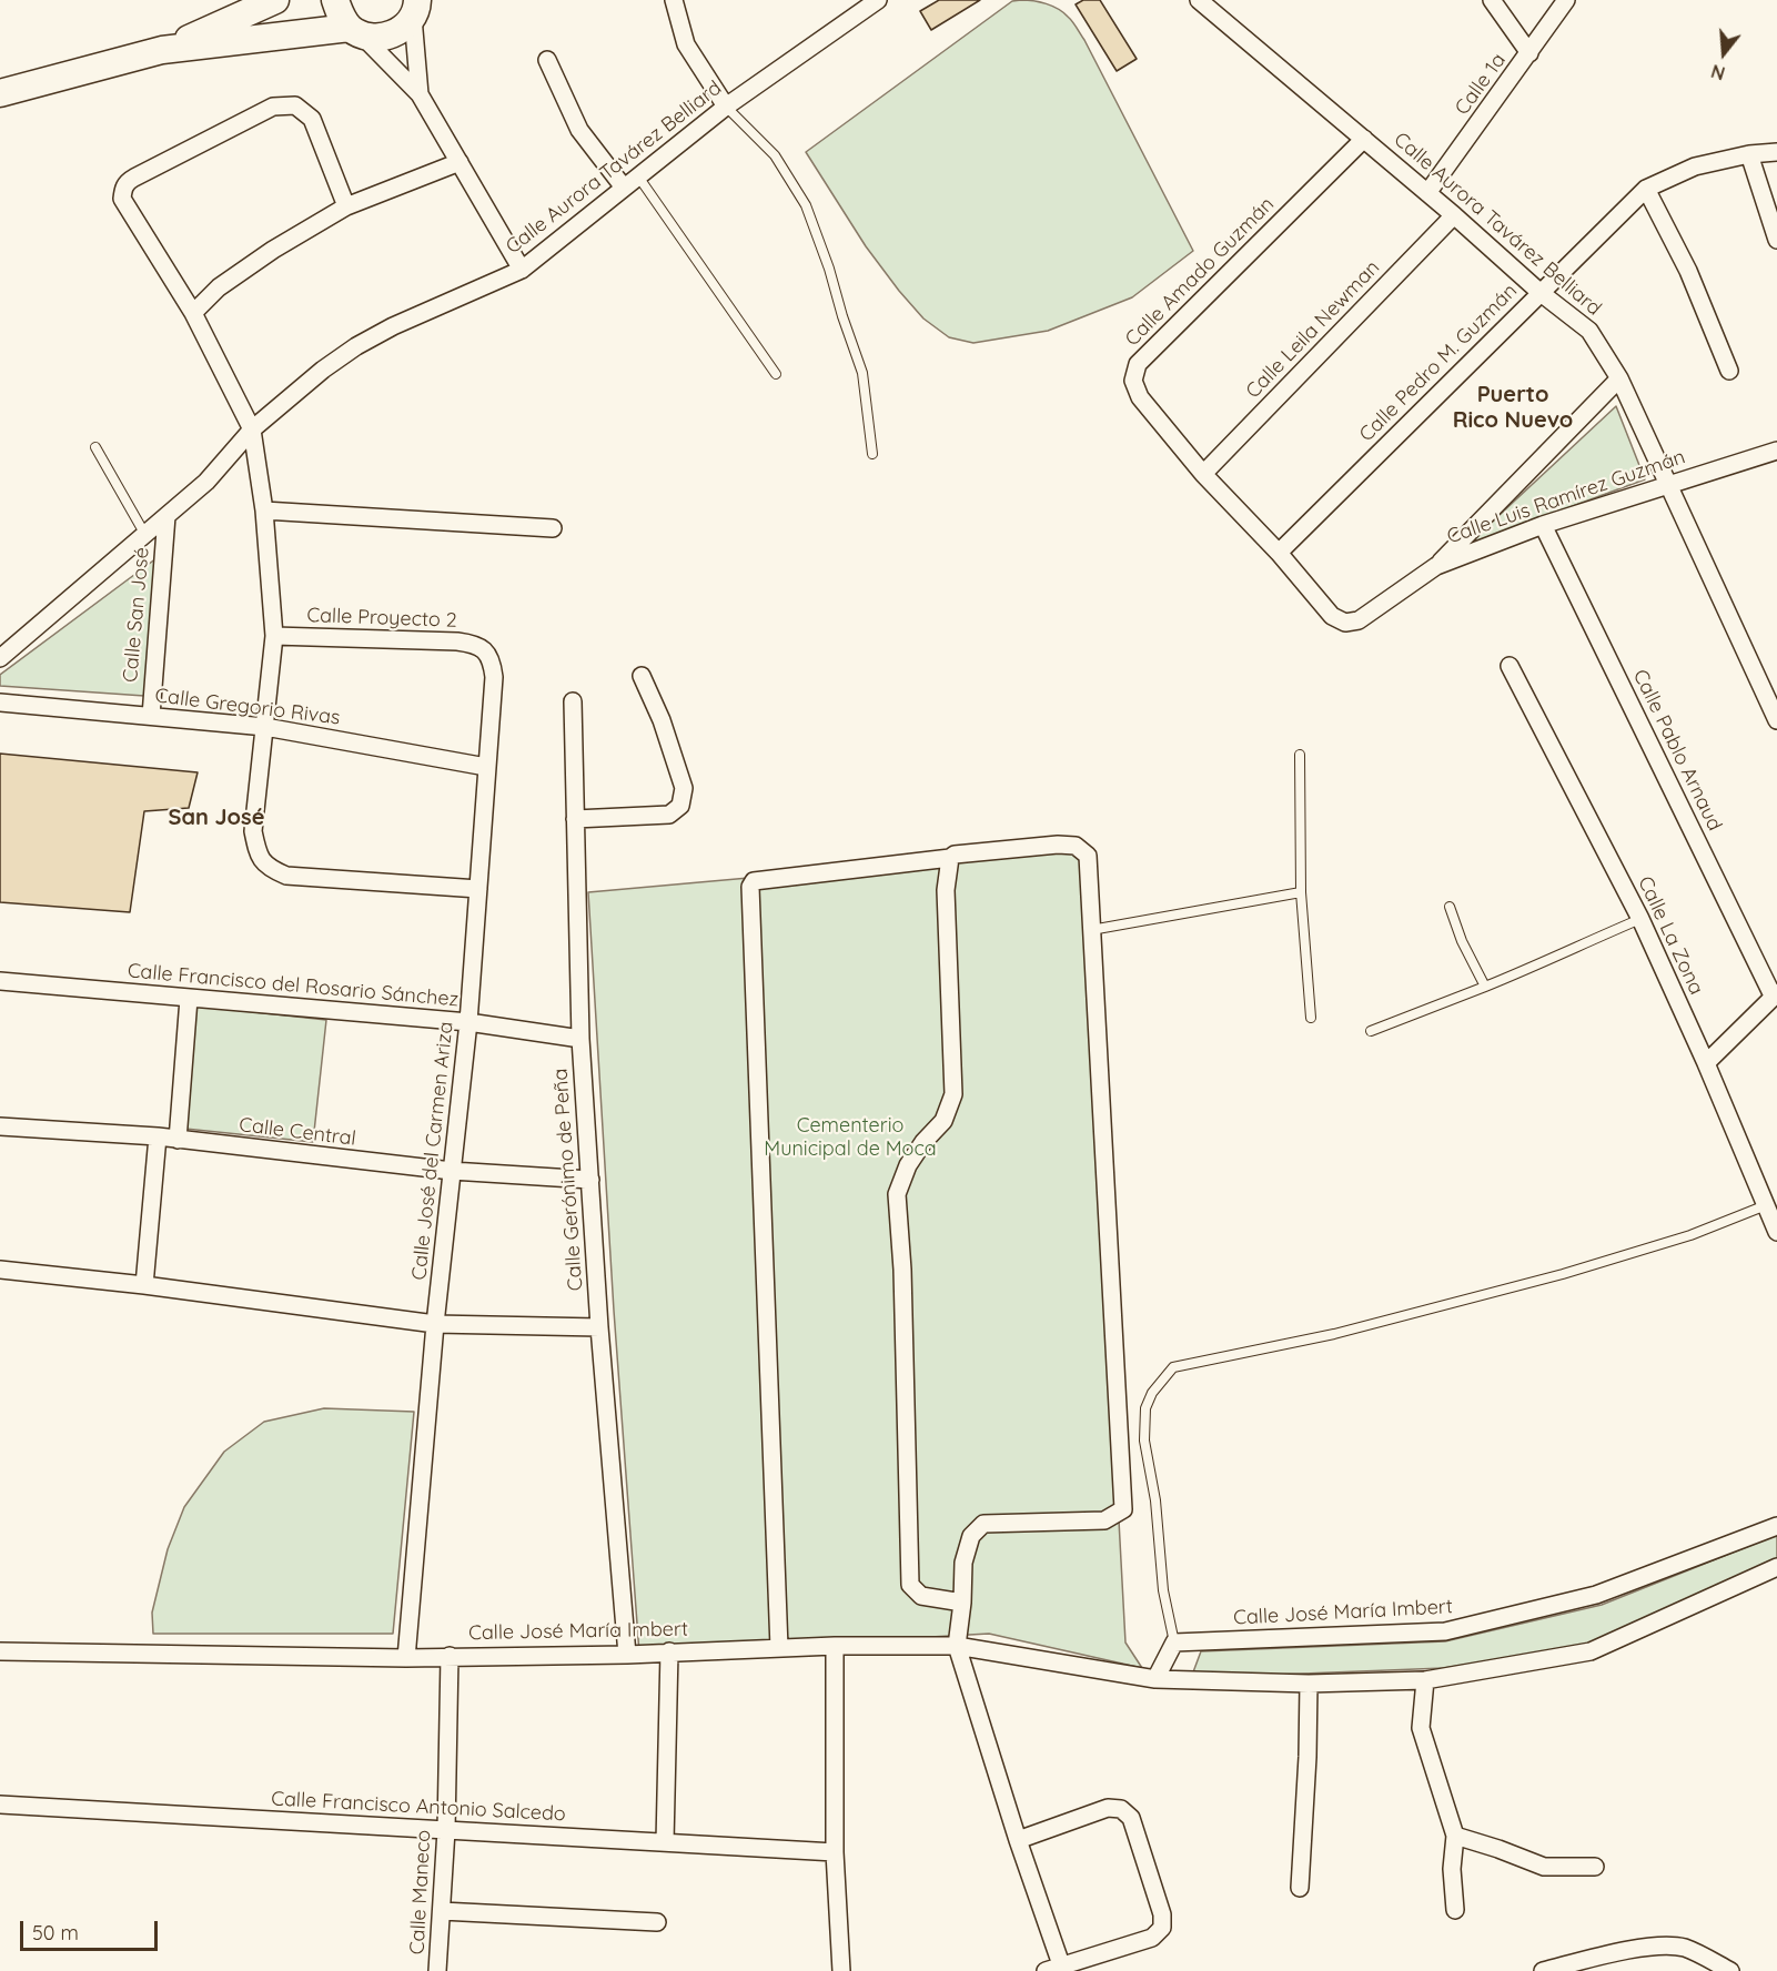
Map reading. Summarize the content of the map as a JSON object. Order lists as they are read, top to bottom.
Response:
{
  "streets": {
    "street": [
      "Calle 1a",
      "Calle Aurora Tavárez Belliard",
      "Calle Amado Guzmán",
      "Calle Leila Newman",
      "Calle Pedro M. Guzmán",
      "Calle Luis Ramírez Guzmán",
      "Calle San José",
      "Calle Proyecto 2",
      "Calle Gregorio Rivas",
      "Calle Pablo Arnaud",
      "Calle La Zona",
      "Calle Francisco del Rosario Sánchez",
      "Calle Central",
      "Calle José del Carmen Ariza",
      "Calle Gerónimo de Peña",
      "Calle José María Imbert",
      "Calle Francisco Antonio Salcedo",
      "Calle Maneco"
    ]
  },
  "crossings": [
    ["Calle 1a", "Calle Aurora Tavárez Belliard"],
    ["Calle Aurora Tavárez Belliard", "Calle Amado Guzmán"],
    ["Calle Aurora Tavárez Belliard", "Calle Leila Newman"],
    ["Calle Aurora Tavárez Belliard", "Calle Pedro M. Guzmán"],
    ["Calle Aurora Tavárez Belliard", "Calle Luis Ramírez Guzmán"],
    ["Calle Aurora Tavárez Belliard", "Calle San José"],
    ["Calle Amado Guzmán", "Calle Leila Newman"],
    ["Calle Amado Guzmán", "Calle Pedro M. Guzmán"],
    ["Calle Amado Guzmán", "Calle Luis Ramírez Guzmán"],
    ["Calle Luis Ramírez Guzmán", "Calle Pablo Arnaud"],
    ["Calle San José", "Calle Gregorio Rivas"],
    ["Calle Proyecto 2", "Calle José del Carmen Ariza"],
    ["Calle Gregorio Rivas", "Calle José del Carmen Ariza"],
    ["Calle Francisco del Rosario Sánchez", "Calle José del Carmen Ariza"],
    ["Calle Francisco del Rosario Sánchez", "Calle Gerónimo de Peña"],
    ["Calle Central", "Calle José del Carmen Ariza"],
    ["Calle Central", "Calle Gerónimo de Peña"],
    ["Calle José del Carmen Ariza", "Calle José María Imbert"],
    ["Calle Gerónimo de Peña", "Calle José María Imbert"],
    ["Calle José María Imbert", "Calle Maneco"],
    ["Calle Francisco Antonio Salcedo", "Calle Maneco"]
  ],
  "districts": ["Puerto Rico Nuevo", "San José"],
  "parks": ["Cementerio Municipal de Moca"],
  "scale_bar": "50 m",
  "north": "bottom"
}
